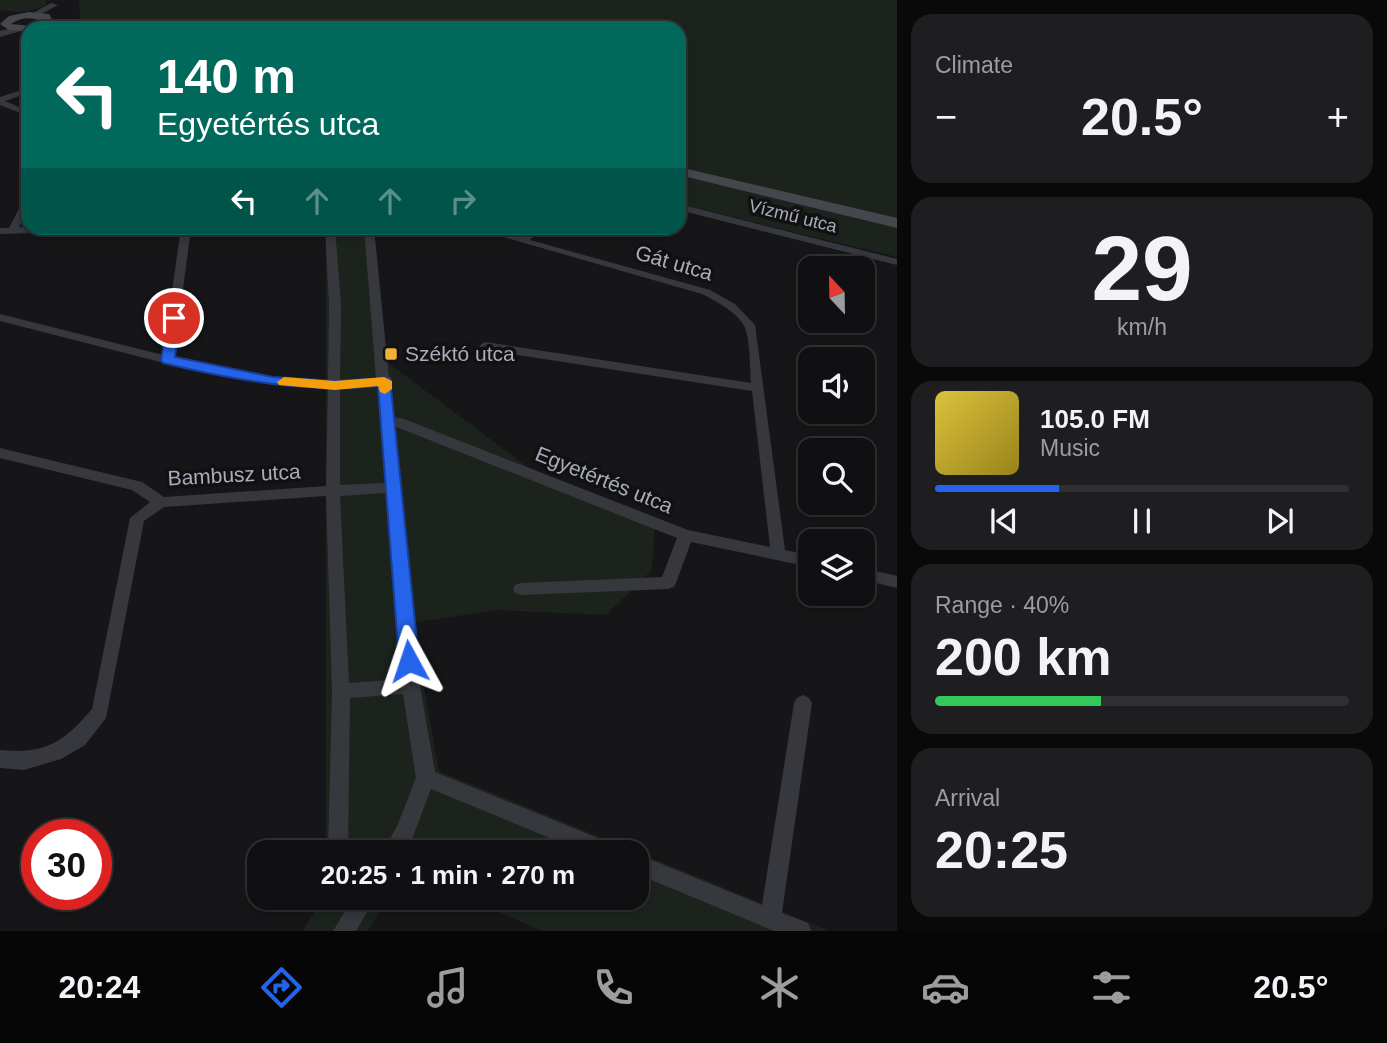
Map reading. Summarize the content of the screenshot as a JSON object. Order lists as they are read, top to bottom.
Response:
{
  "streets": {
    "main road": ["Vízmű utca"],
    "street": ["Gát utca", "Bambusz utca", "Egyetértés utca"]
  },
  "crossings": [
    ["Gát utca", "Egyetértés utca"]
  ],
  "places": {
    "transit": ["Széktó utca"]
  },
  "north": "top",
  "page": {
    "tile": [
      "Climate",
      ["29", "km/h"],
      ["Range · 40%", "200 km"],
      ["Arrival", "20:25"]
    ],
    "turn": ["140 m", "Egyetértés utca"],
    "heat": ["−", "20.5°", "+"],
    "song": ["105.0 FM", "Music"],
    "limit": "30",
    "trip": "20:25 · 1 min · 270 m",
    "tabs": ["20:24", "20.5°"]
  }
}
